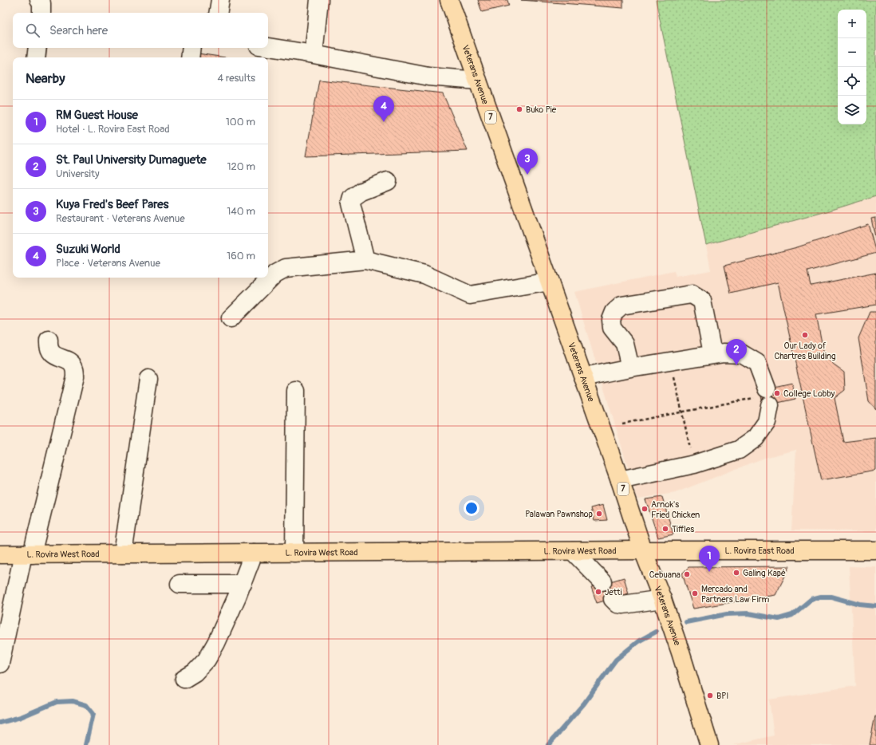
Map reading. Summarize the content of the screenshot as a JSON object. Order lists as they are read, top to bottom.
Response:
{
  "streets": {
    "main road": [
      "Veterans Avenue",
      "7",
      "L. Rovira East Road",
      "L. Rovira West Road"
    ]
  },
  "crossings": [
    ["Veterans Avenue", "L. Rovira East Road"],
    ["Veterans Avenue", "L. Rovira West Road"],
    ["L. Rovira East Road", "L. Rovira West Road"]
  ],
  "places": [
    "Buko Pie",
    "Our Lady of Chartres Building",
    "College Lobby",
    "Arnok's Fried Chicken",
    "Palawan Pawnshop",
    "Tiffles",
    "Galing Kapé",
    "Cebuana",
    "Jetti",
    "Mercado and Partners Law Firm",
    "BPI"
  ],
  "page": {
    "map_buttons": ["+", "−"],
    "search": "Search here",
    "heading": ["Nearby", "4 results"],
    "pins": [
      "4",
      "3",
      "2",
      "1"
    ],
    "list": [
      {
        "mark": "1",
        "name": "RM Guest House",
        "note": "Hotel · L. Rovira East Road",
        "value": "100 m"
      },
      {
        "mark": "2",
        "name": "St. Paul University Dumaguete",
        "note": "University",
        "value": "120 m"
      },
      {
        "mark": "3",
        "name": "Kuya Fred's Beef Pares",
        "note": "Restaurant · Veterans Avenue",
        "value": "140 m"
      },
      {
        "mark": "4",
        "name": "Suzuki World",
        "note": "Place · Veterans Avenue",
        "value": "160 m"
      }
    ]
  }
}
